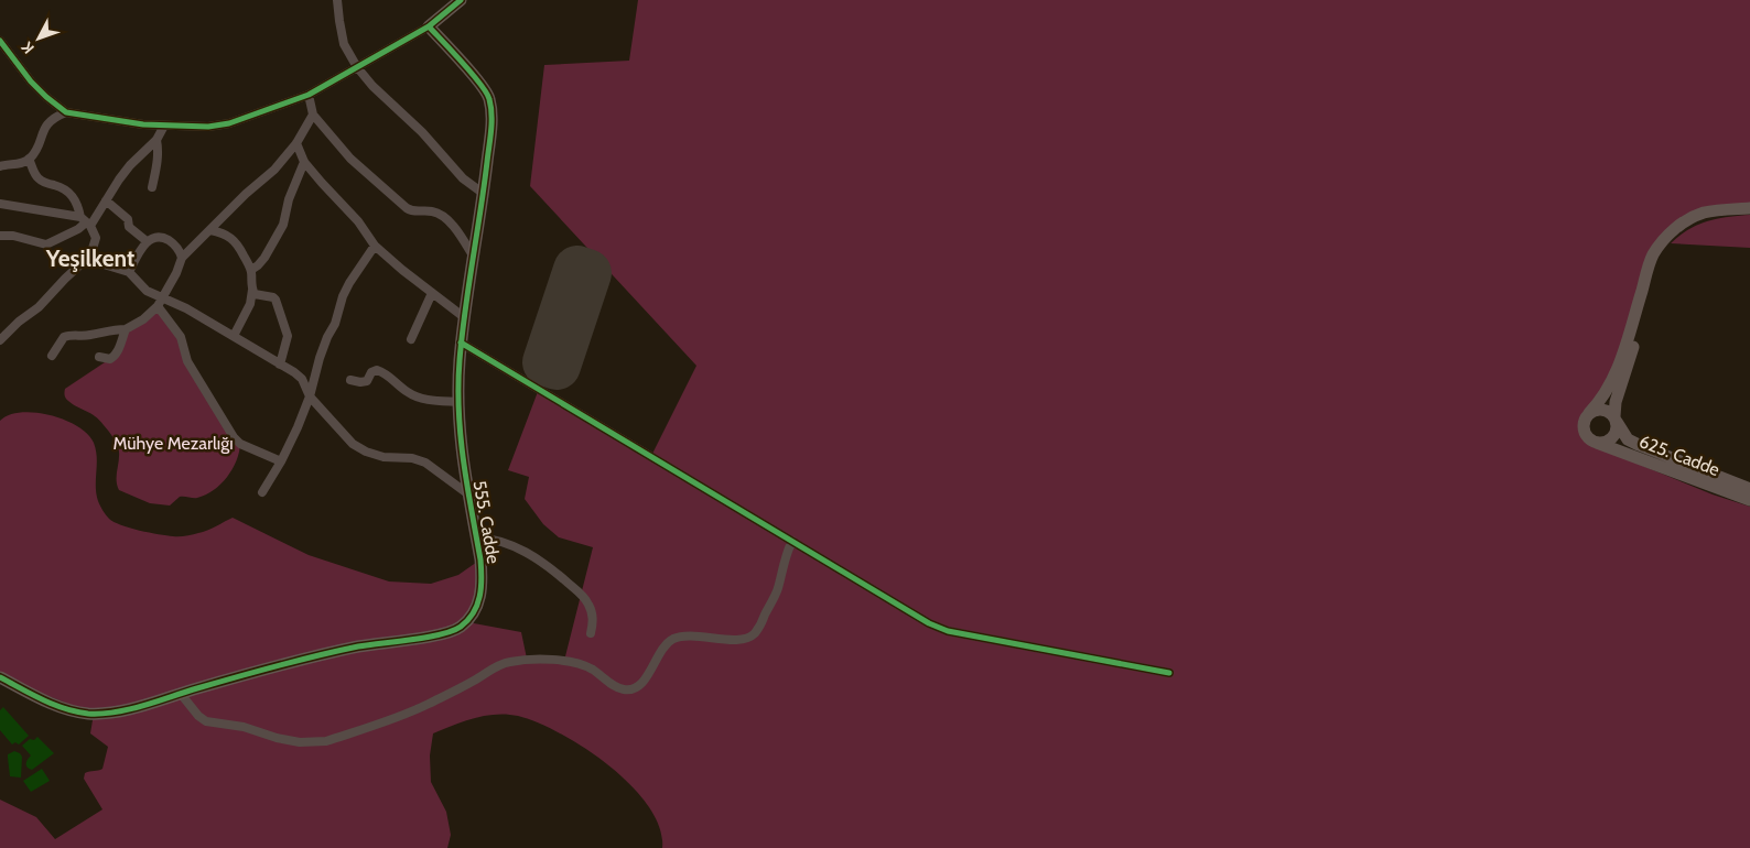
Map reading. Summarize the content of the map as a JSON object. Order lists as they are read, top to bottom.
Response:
{
  "streets": {
    "street": ["625. Cadde", "555. Cadde"]
  },
  "districts": ["Yeşilkent"],
  "parks": ["Mühye Mezarlığı"],
  "north": "bottom left"
}
